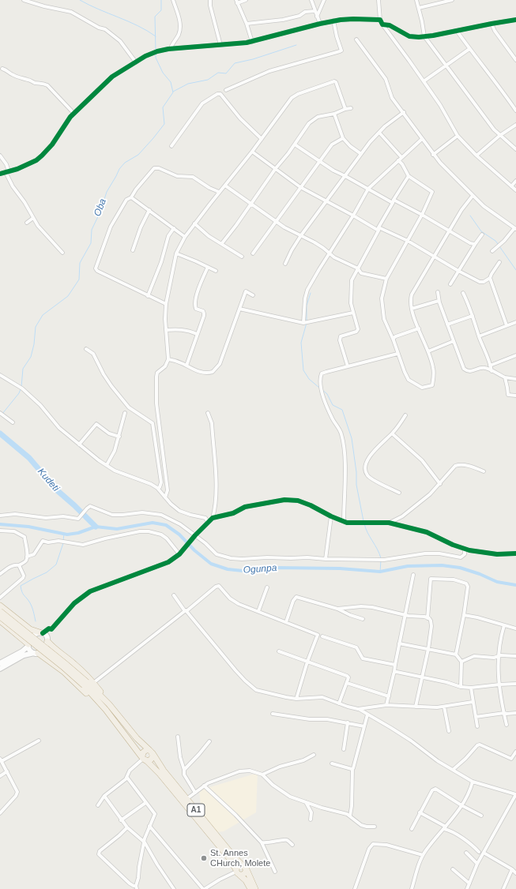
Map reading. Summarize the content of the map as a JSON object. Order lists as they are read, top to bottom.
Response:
{
  "streets": {
    "highway": ["A1"]
  },
  "water": ["Oba", "Kudeti", "Ogunpa"],
  "places": ["St. Annes CHurch, Molete"]
}
